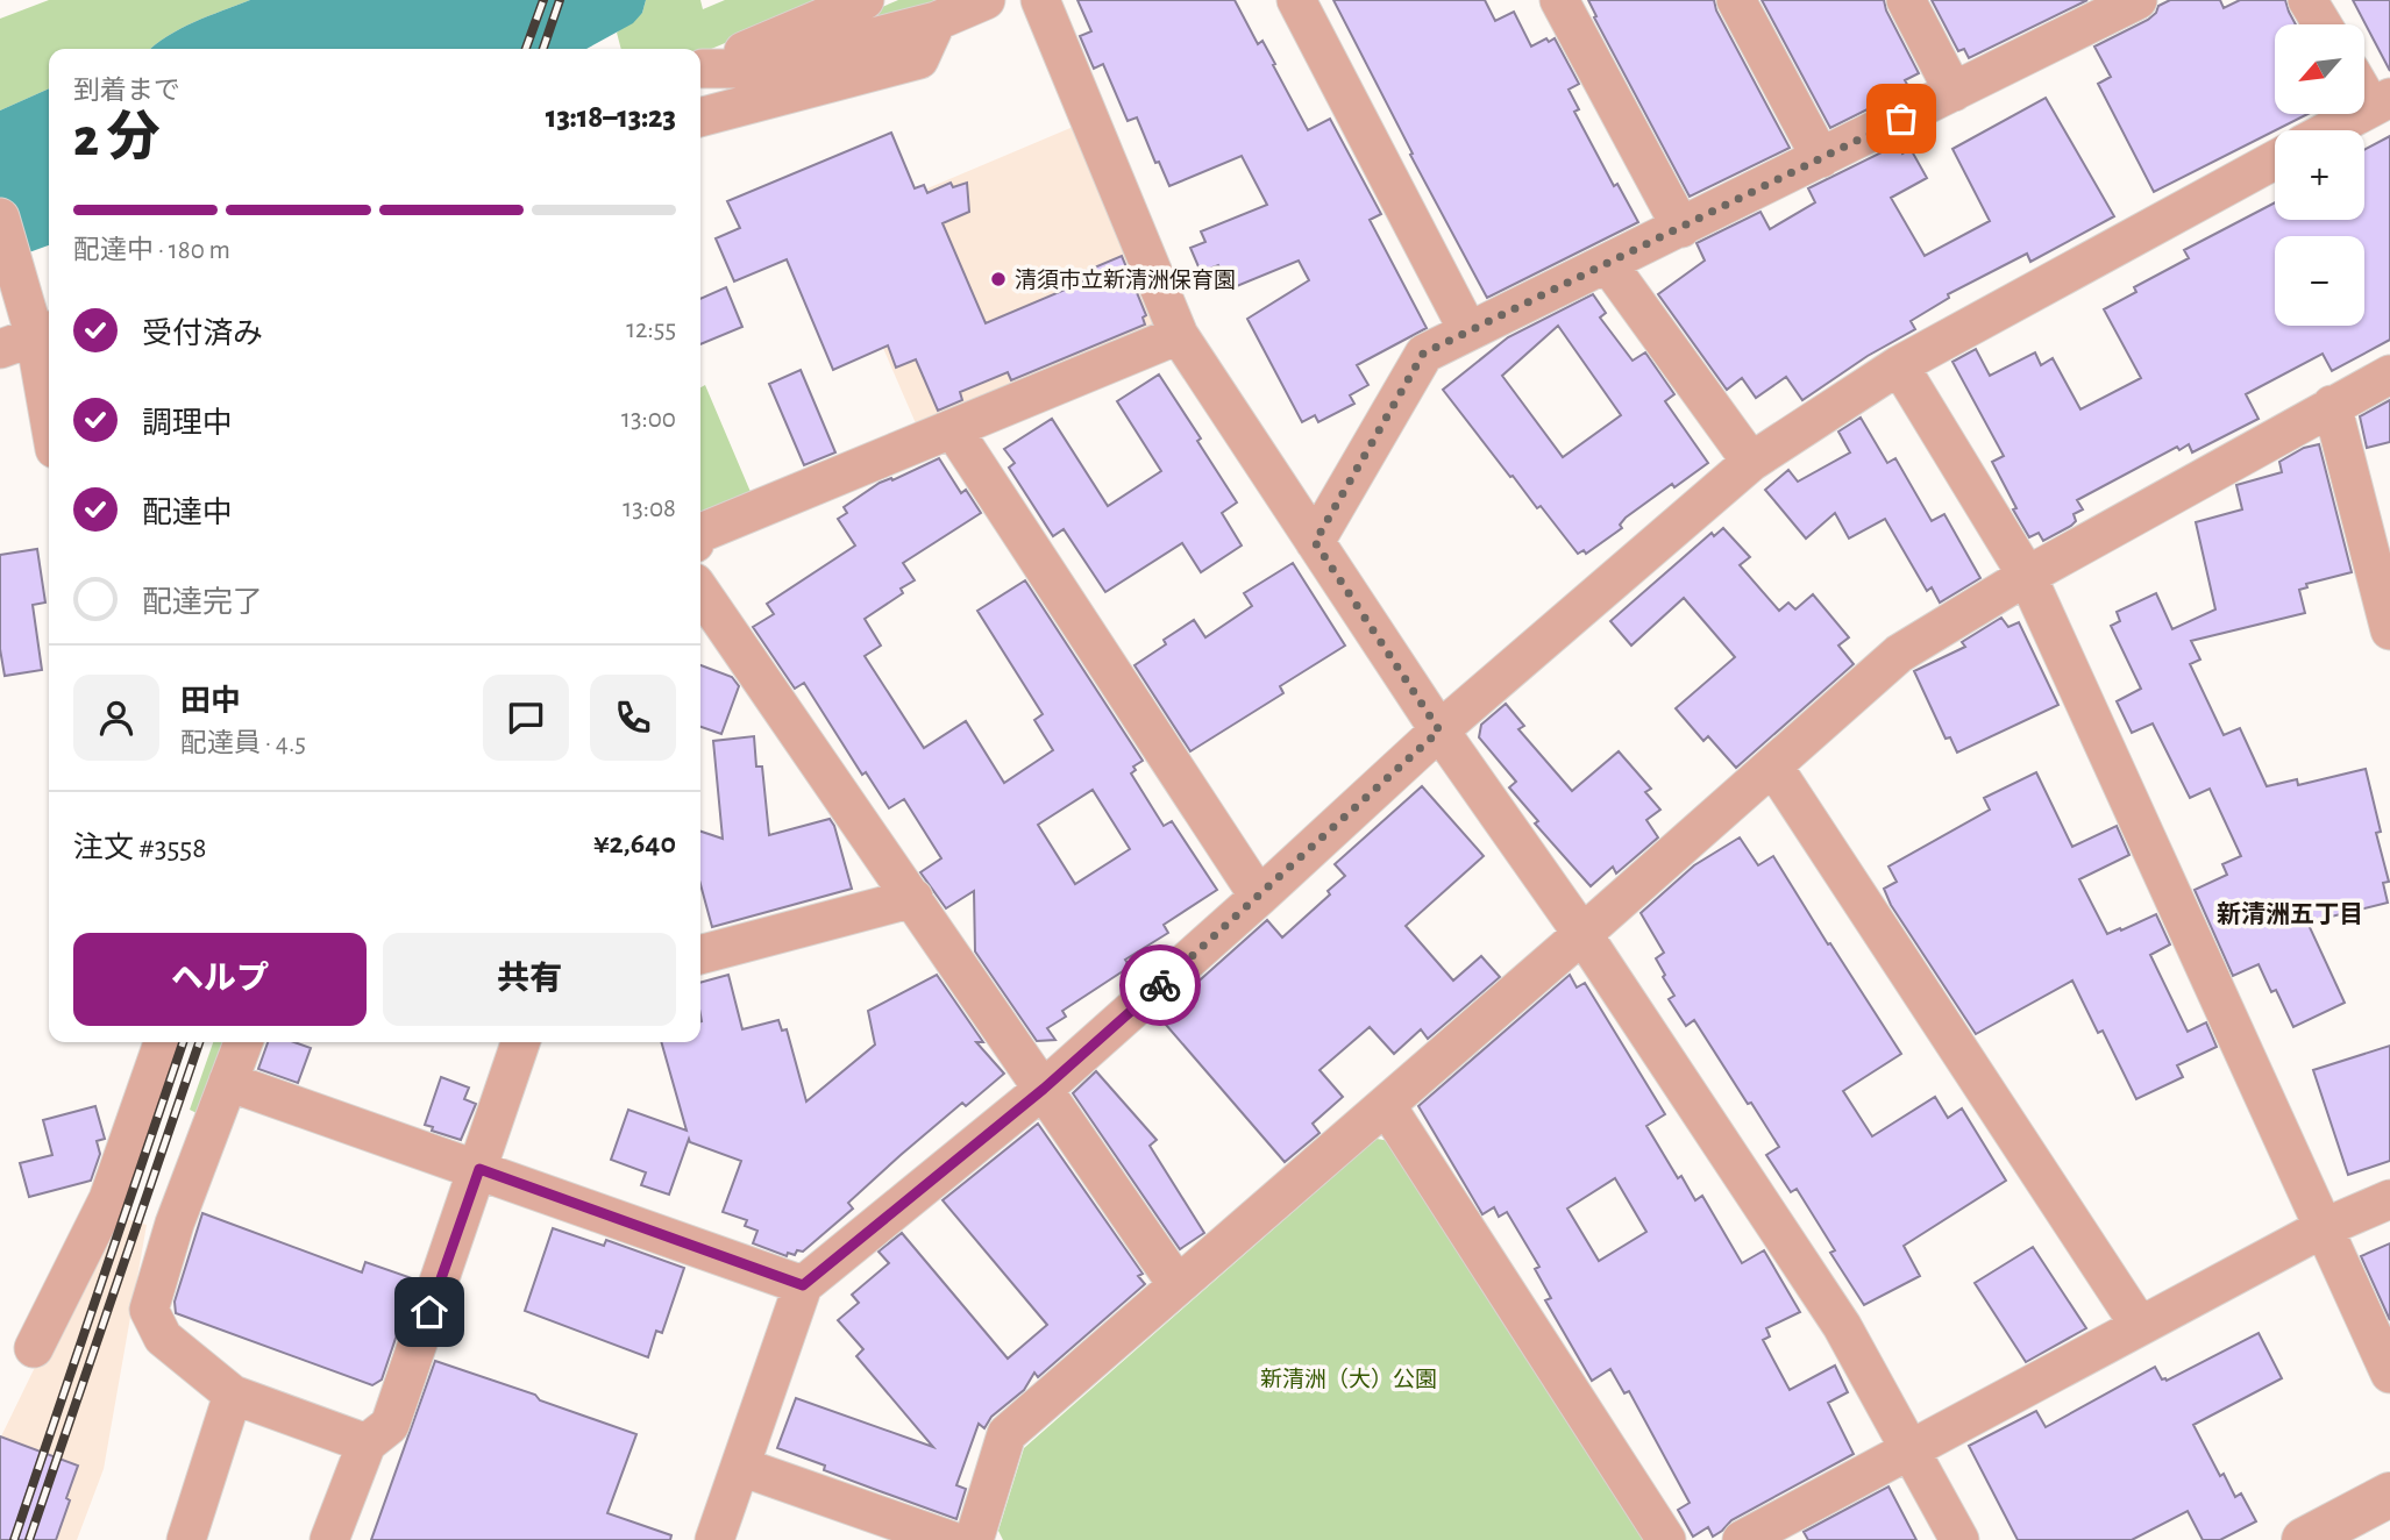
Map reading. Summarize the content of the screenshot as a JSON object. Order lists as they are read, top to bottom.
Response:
{
  "districts": ["新清洲五丁目"],
  "parks": ["新清洲（大）公園"],
  "places": ["清須市立新清洲保育園"],
  "north": "bottom left",
  "page": {
    "map_buttons": ["+", "−"],
    "heading": ["2 分", "到着まで", "13:18–13:23"],
    "panel": [
      "田中",
      "配達員 · 4.5",
      "注文 #3558",
      "¥2,640"
    ],
    "bar": "配達中 · 180 m",
    "list": [
      ["受付済み", "12:55"],
      ["調理中", "13:00"],
      ["配達中", "13:08"],
      "配達完了"
    ],
    "buttons": ["ヘルプ", "共有"]
  }
}
